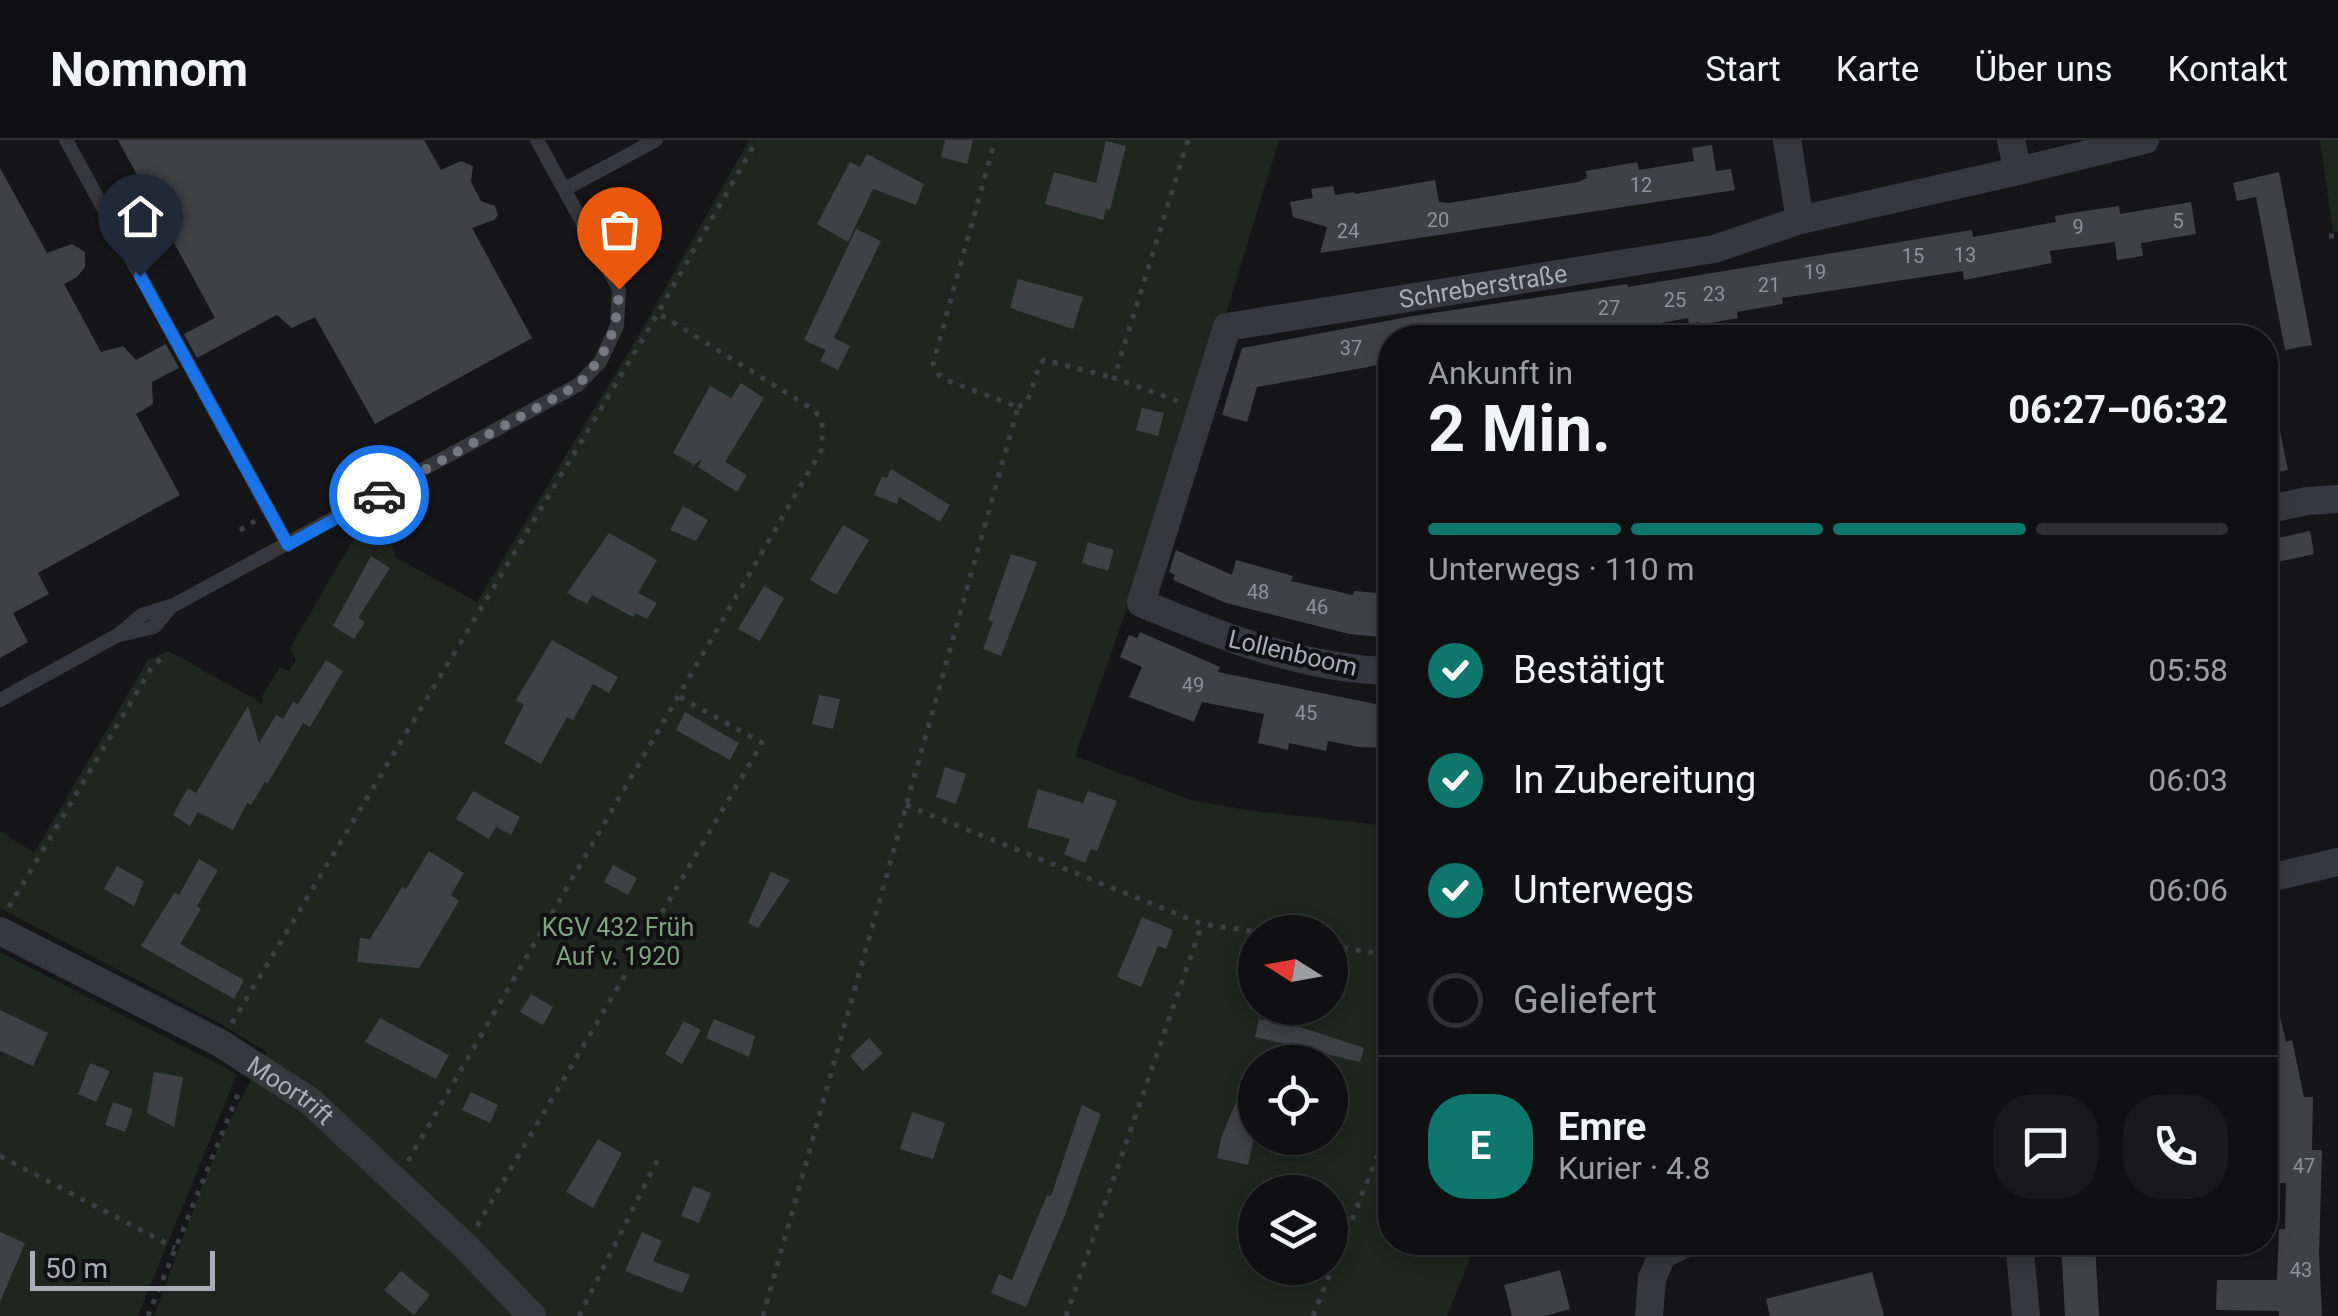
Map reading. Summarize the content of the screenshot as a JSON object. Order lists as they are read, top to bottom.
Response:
{
  "streets": {
    "street": ["Schreberstraße", "Lollenboom", "Moortrift"]
  },
  "crossings": [
    ["Schreberstraße", "Lollenboom"]
  ],
  "parks": ["KGV 432 Früh Auf v. 1920"],
  "house_numbers": [
    "12",
    "20",
    "5",
    "9",
    "24",
    "13",
    "15",
    "19",
    "21",
    "23",
    "25",
    "27",
    "37",
    "48",
    "46",
    "49",
    "45",
    "47",
    "43"
  ],
  "scale_bar": "50 m",
  "north": "left",
  "page": {
    "header": "Nomnom",
    "nav": [
      "Start",
      "Karte",
      "Über uns",
      "Kontakt"
    ],
    "heading": ["2 Min.", "Ankunft in", "06:27–06:32"],
    "panel": ["Emre", "Kurier · 4.8"],
    "bar": "Unterwegs · 110 m",
    "list": [
      ["Bestätigt", "05:58"],
      ["In Zubereitung", "06:03"],
      ["Unterwegs", "06:06"],
      "Geliefert"
    ],
    "round": "E",
    "scale": "50 m"
  }
}
